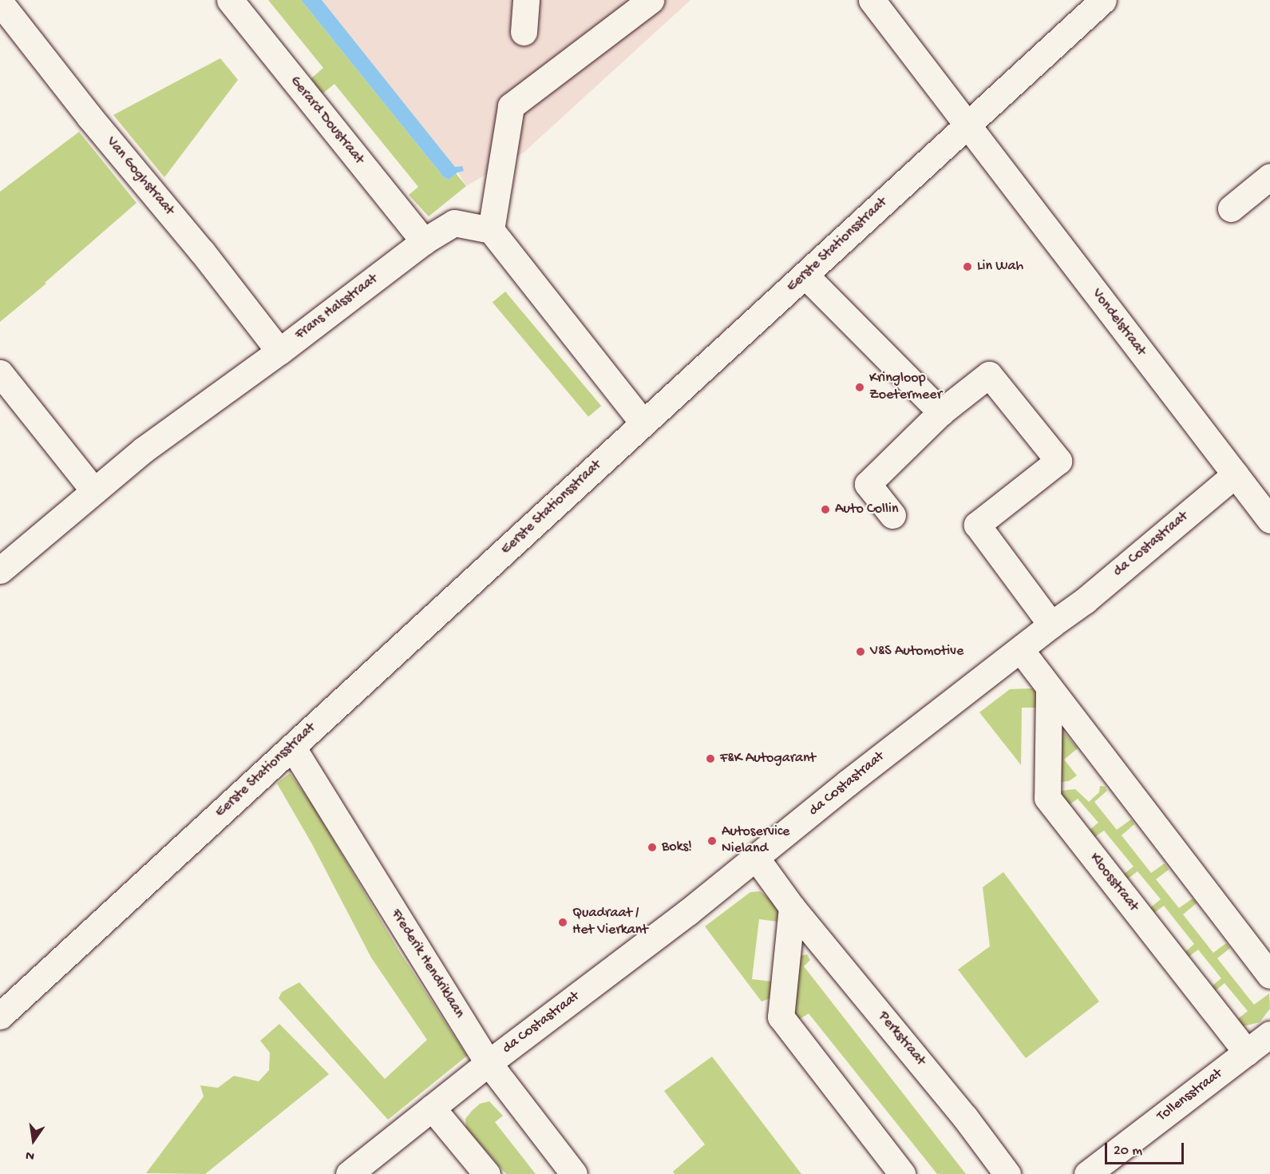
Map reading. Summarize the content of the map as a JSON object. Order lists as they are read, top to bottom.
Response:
{
  "streets": {
    "street": [
      "Gerard Doustraat",
      "Van Goghstraat",
      "Eerste Stationsstraat",
      "Frans Halsstraat",
      "Vondelstraat",
      "da Costastraat",
      "Kloosstraat",
      "Frederik Hendriklaan",
      "Perkstraat",
      "Tollensstraat"
    ]
  },
  "crossings": [
    ["Gerard Doustraat", "Frans Halsstraat"],
    ["Van Goghstraat", "Frans Halsstraat"],
    ["Eerste Stationsstraat", "Vondelstraat"],
    ["Eerste Stationsstraat", "Frederik Hendriklaan"],
    ["Vondelstraat", "da Costastraat"],
    ["da Costastraat", "Frederik Hendriklaan"],
    ["da Costastraat", "Perkstraat"],
    ["Kloosstraat", "Tollensstraat"]
  ],
  "places": [
    "Lin Wah",
    "Kringloop Zoetermeer",
    "Auto Collin",
    "V&S Automotive",
    "F&K Autogarant",
    "Autoservice Nieland",
    "Boks!",
    "Quadraat / Het Vierkant"
  ],
  "scale_bar": "20 m",
  "north": "bottom"
}
